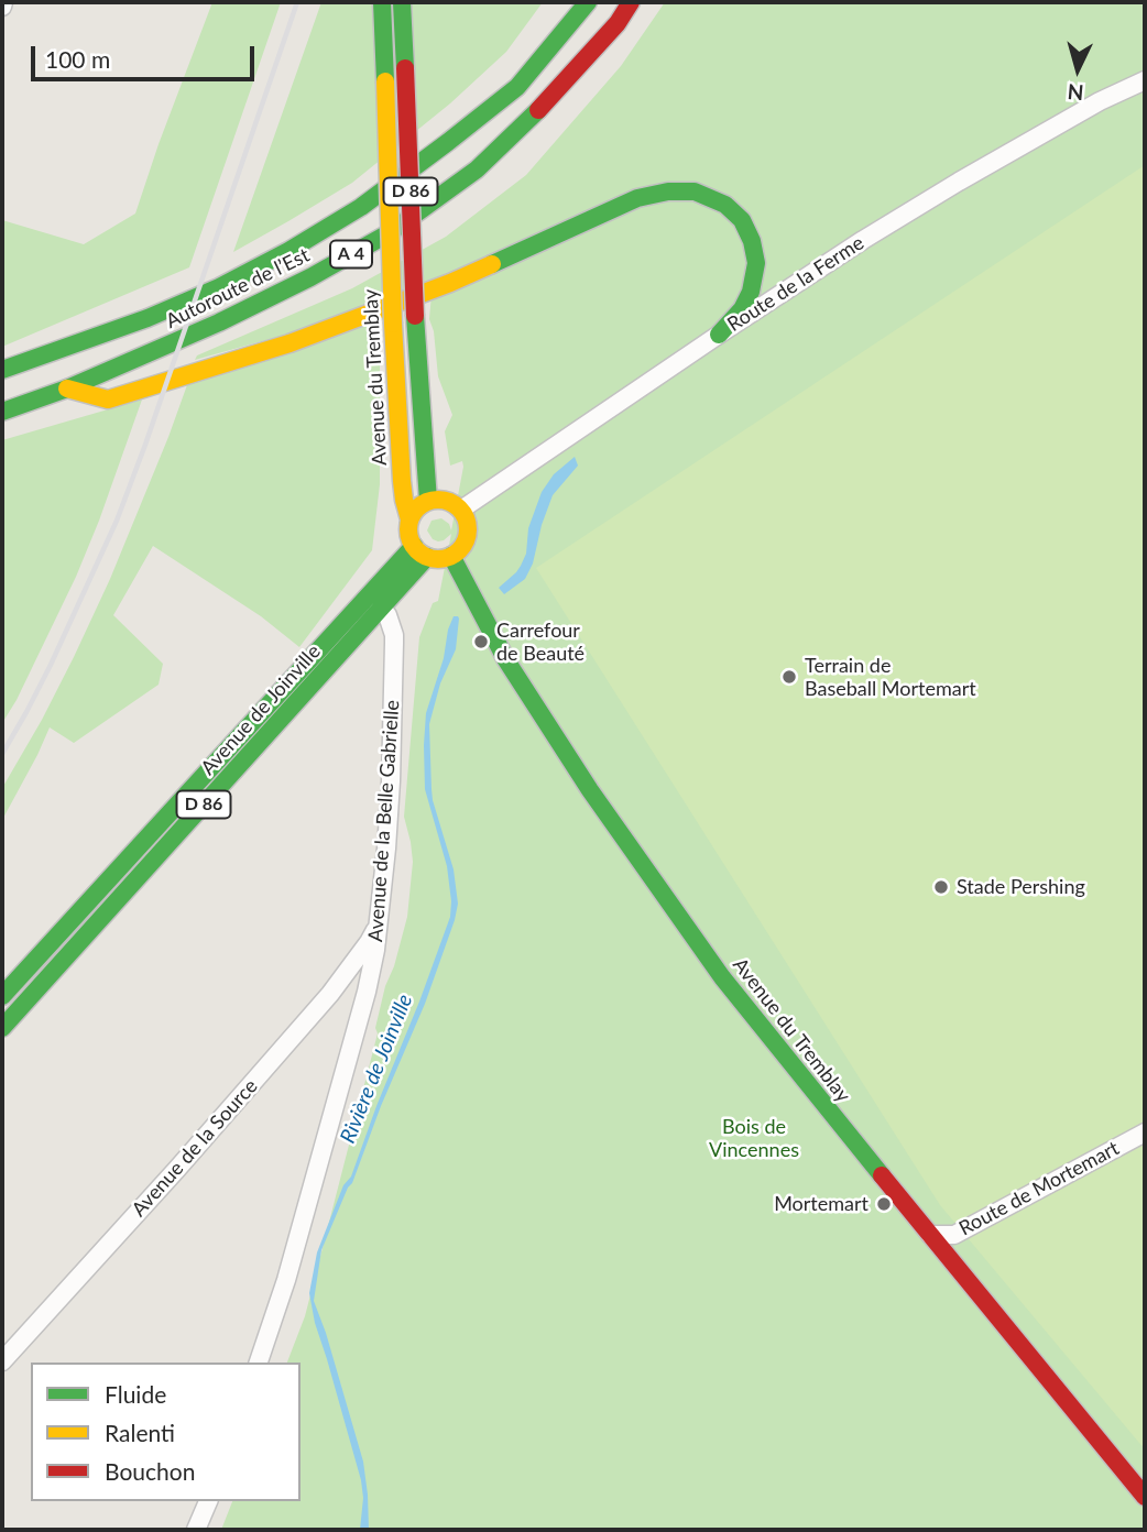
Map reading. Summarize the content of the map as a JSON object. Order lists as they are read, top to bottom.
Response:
{
  "streets": {
    "main road": [
      "D 86",
      "A 4",
      "Autoroute de l’Est",
      "Avenue du Tremblay",
      "Avenue de Joinville"
    ],
    "street": [
      "Route de la Ferme",
      "Avenue de la Belle Gabrielle",
      "Avenue de la Source",
      "Route de Mortemart"
    ]
  },
  "crossings": [
    ["D 86", "Route de la Ferme"],
    ["D 86", "Avenue du Tremblay"],
    ["D 86", "Avenue de Joinville"],
    ["Route de la Ferme", "Avenue du Tremblay"],
    ["Route de la Ferme", "Avenue de Joinville"],
    ["Avenue du Tremblay", "Avenue de Joinville"],
    ["Avenue du Tremblay", "Route de Mortemart"],
    ["Avenue de Joinville", "Avenue de la Belle Gabrielle"],
    ["Avenue de la Belle Gabrielle", "Avenue de la Source"]
  ],
  "water": ["Rivière de Joinville"],
  "parks": ["Bois de Vincennes"],
  "places": [
    "Carrefour de Beauté",
    "Terrain de Baseball Mortemart",
    "Stade Pershing",
    "Mortemart"
  ],
  "legend": ["Fluide", "Ralenti", "Bouchon"],
  "scale_bar": "100 m",
  "north": "bottom"
}
